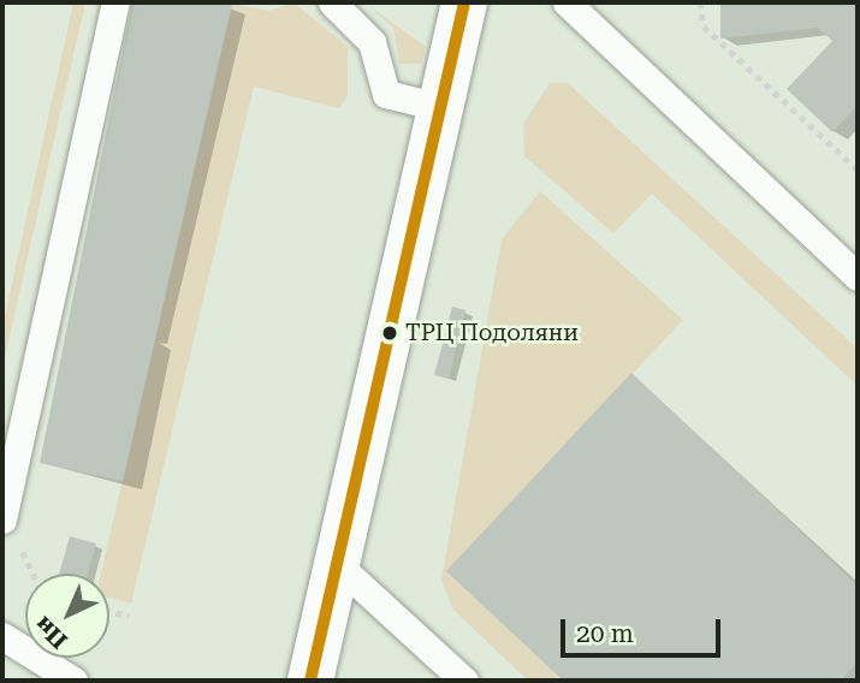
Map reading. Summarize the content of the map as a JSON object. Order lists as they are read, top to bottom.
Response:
{
  "places": ["ТРЦ Подоляни"],
  "scale_bar": "20 m",
  "north": "bottom left"
}
